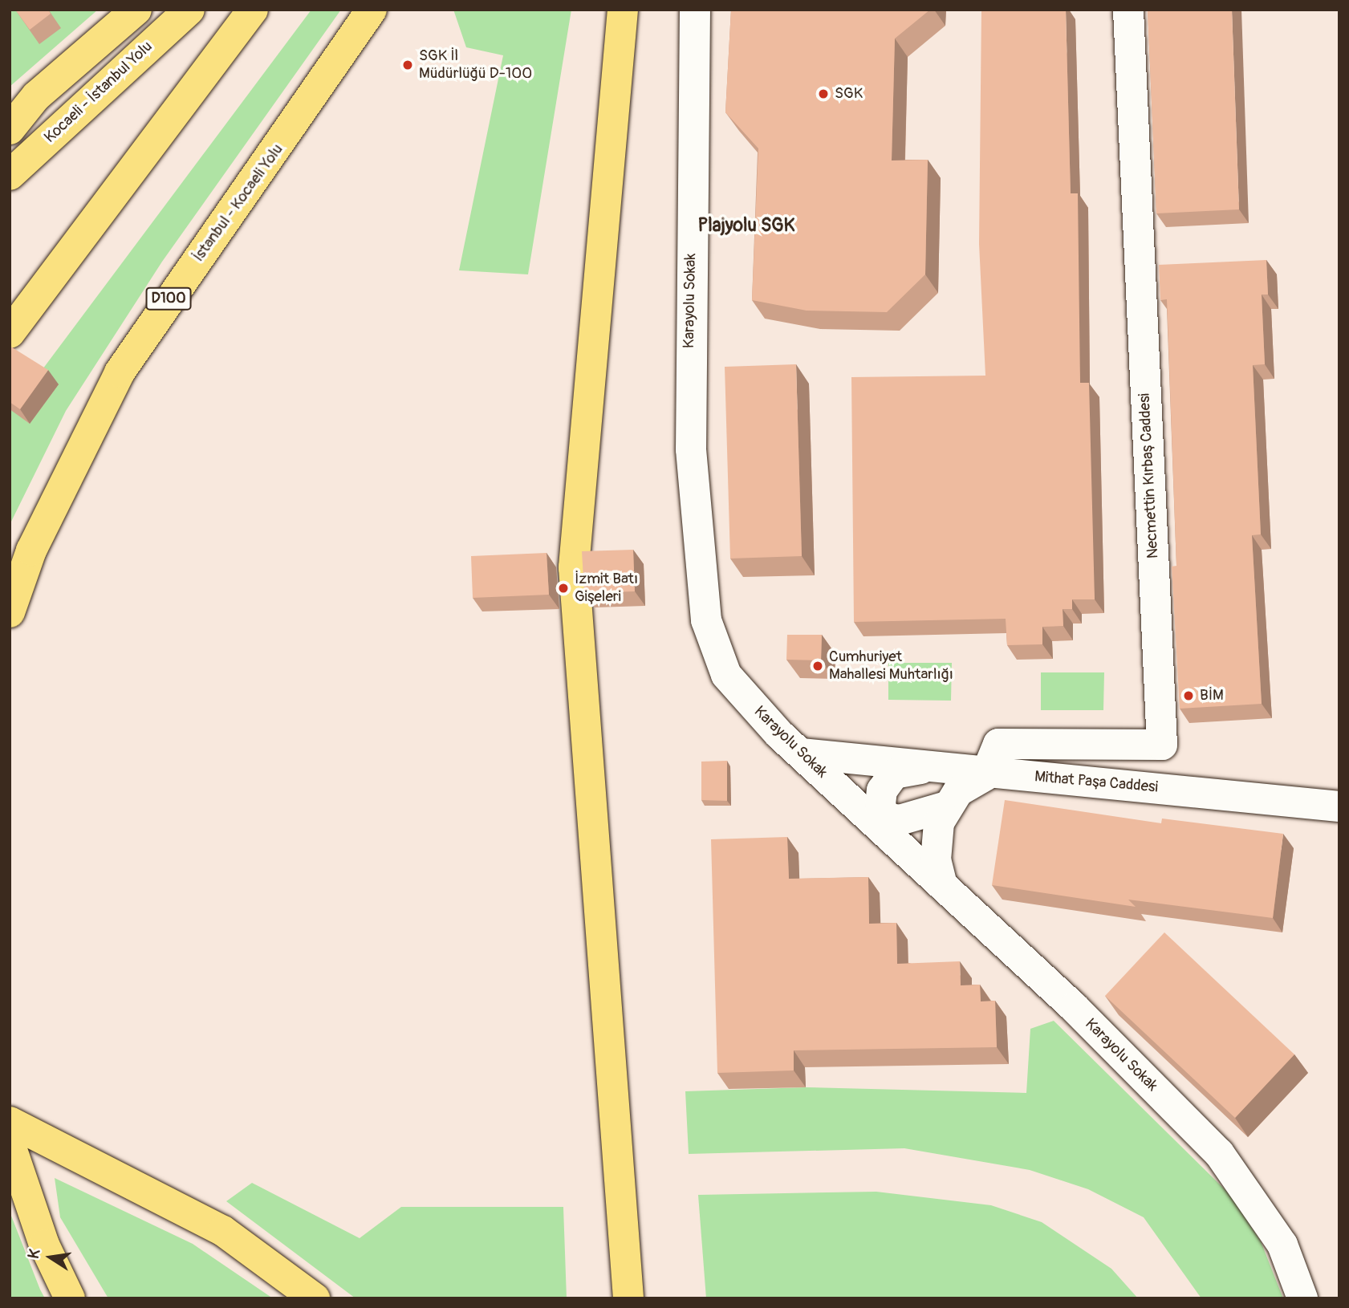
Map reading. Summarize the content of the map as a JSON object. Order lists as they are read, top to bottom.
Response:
{
  "streets": {
    "highway": ["Kocaeli - İstanbul Yolu", "İstanbul - Kocaeli Yolu", "D100"],
    "main road": ["Karayolu Sokak", "Necmettin Kırbaş Caddesi", "Mithat Paşa Caddesi"]
  },
  "crossings": [
    ["Necmettin Kırbaş Caddesi", "Mithat Paşa Caddesi"]
  ],
  "districts": ["Plajyolu SGK"],
  "places": [
    "SGK İl Müdürlüğü D-100",
    "SGK",
    "İzmit Batı Gişeleri",
    "Cumhuriyet Mahallesi Muhtarlığı",
    "BİM"
  ],
  "north": "left"
}
